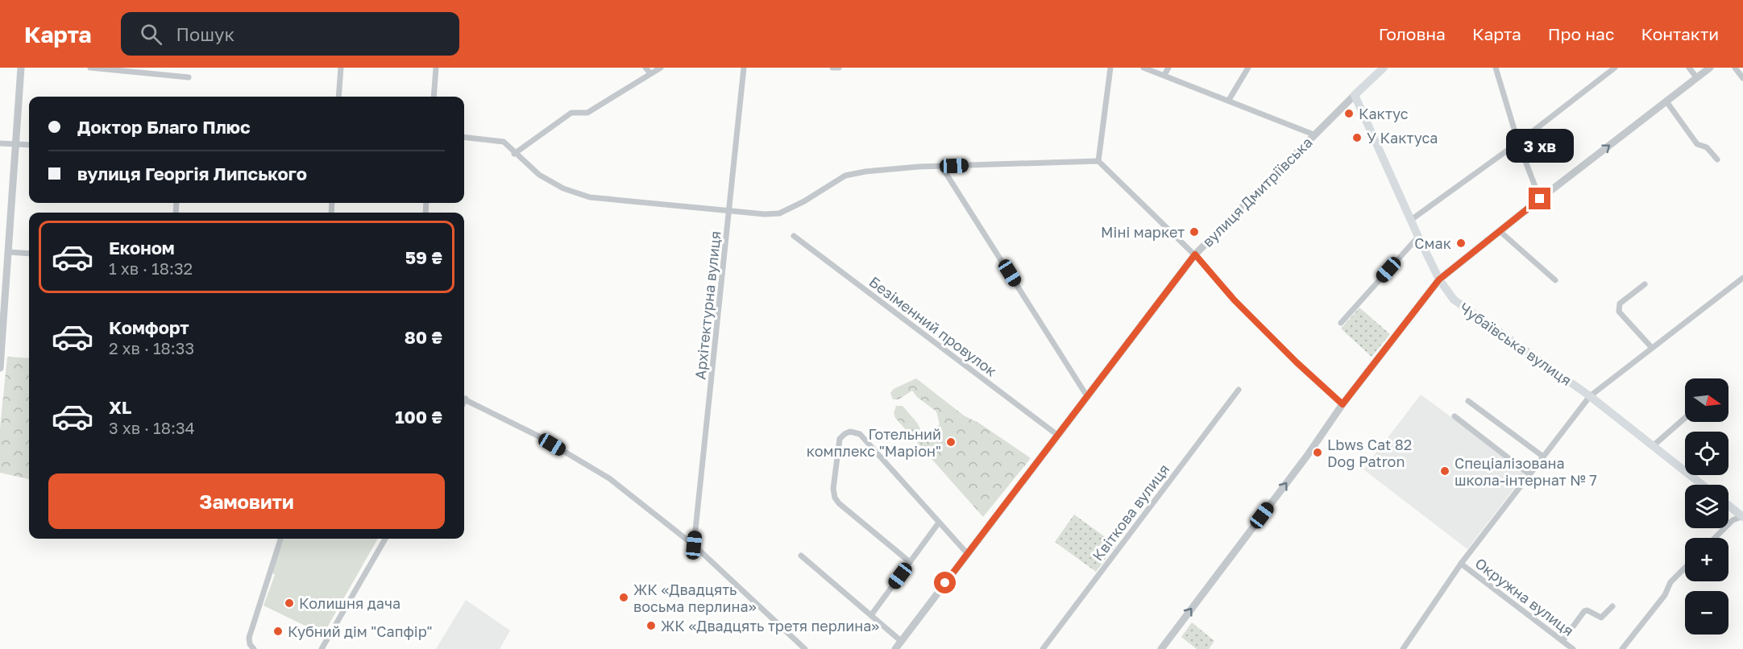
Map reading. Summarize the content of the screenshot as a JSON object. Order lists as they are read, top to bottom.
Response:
{
  "streets": {
    "main road": ["вулиця Дмитріївська", "Чубаївська вулиця"],
    "street": [
      "Архітектурна вулиця",
      "Безіменний провулок",
      "Квіткова вулиця",
      "Окружна вулиця"
    ]
  },
  "crossings": [
    ["вулиця Дмитріївська", "Безіменний провулок"],
    ["вулиця Дмитріївська", "Чубаївська вулиця"]
  ],
  "places": [
    "Кактус",
    "У Кактуса",
    "Міні маркет",
    "Смак",
    "Готельний комплекс \"Маріон\"",
    "Lbws Cat 82 Dog Patron",
    "Спеціалізована школа-інтернат № 7",
    "ЖК «Двадцять восьма перлина»",
    "Колишня дача",
    "ЖК «Двадцять третя перлина»",
    "Кубний дім \"Сапфір\""
  ],
  "north": "right",
  "page": {
    "header": "Карта",
    "search": "Пошук",
    "nav": [
      "Головна",
      "Карта",
      "Про нас",
      "Контакти"
    ],
    "banner": ["Доктор Благо Плюс", "вулиця Георгія Липського"],
    "bubble": "3 хв",
    "list": [
      {
        "name": "Економ",
        "note": "1 хв · 18:32",
        "value": "59 ₴"
      },
      {
        "name": "Комфорт",
        "note": "2 хв · 18:33",
        "value": "80 ₴"
      },
      {
        "name": "XL",
        "note": "3 хв · 18:34",
        "value": "100 ₴"
      }
    ],
    "map_buttons": ["+", "−"],
    "buttons": "Замовити"
  }
}
